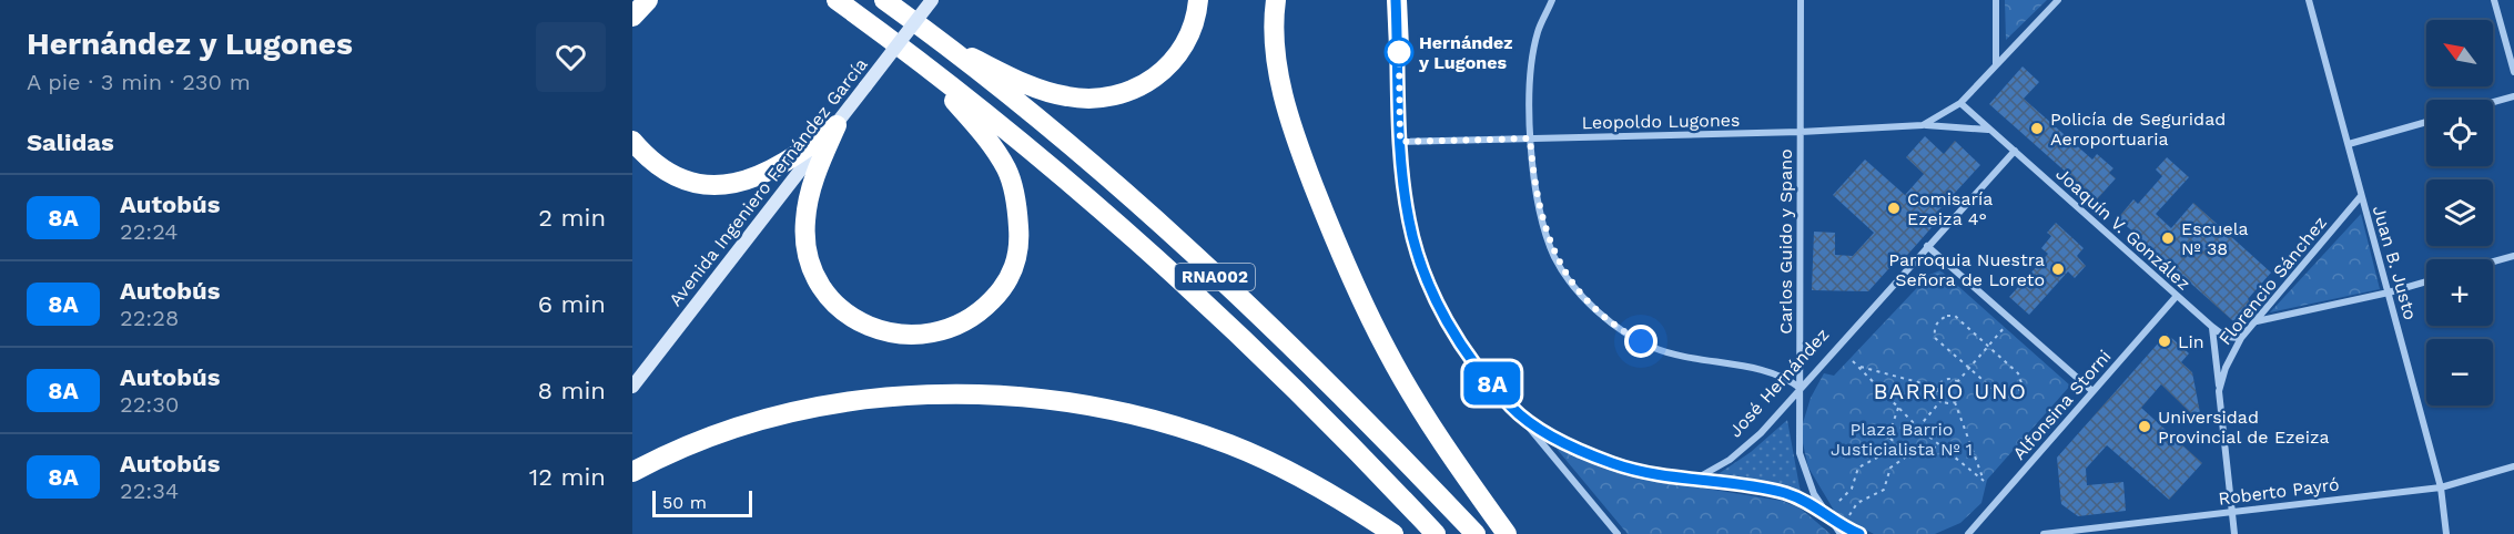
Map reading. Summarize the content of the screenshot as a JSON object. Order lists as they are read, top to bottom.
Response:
{
  "streets": {
    "highway": ["RNA002"],
    "street": [
      "Leopoldo Lugones",
      "Avenida Ingeniero Fernández García",
      "Joaquín V. González",
      "Carlos Guido y Spano",
      "Juan B. Justo",
      "Florencio Sánchez",
      "José Hernández",
      "Alfonsina Storni",
      "Roberto Payró"
    ]
  },
  "crossings": [
    ["Leopoldo Lugones", "Joaquín V. González"],
    ["Leopoldo Lugones", "Carlos Guido y Spano"],
    ["Joaquín V. González", "Florencio Sánchez"],
    ["Joaquín V. González", "José Hernández"],
    ["Joaquín V. González", "Alfonsina Storni"],
    ["Carlos Guido y Spano", "José Hernández"],
    ["Juan B. Justo", "Florencio Sánchez"],
    ["Juan B. Justo", "Roberto Payró"],
    ["Florencio Sánchez", "Roberto Payró"]
  ],
  "districts": ["BARRIO UNO"],
  "parks": ["Plaza Barrio Justicialista Nº 1"],
  "places": [
    "Hernández y Lugones",
    "Policía de Seguridad Aeroportuaria",
    "Comisaría Ezeiza 4°",
    "Escuela Nº 38",
    "Parroquia Nuestra Señora de Loreto",
    "Lin",
    "Universidad Provincial de Ezeiza"
  ],
  "lines": ["bus line 8A"],
  "scale_bar": "50 m",
  "north": "top left",
  "page": {
    "heading": [
      ["Hernández y Lugones", "A pie · 3 min · 230 m"],
      "Salidas"
    ],
    "on_map": "8A",
    "map_buttons": ["+", "−"],
    "list": [
      {
        "mark": "8A",
        "name": "Autobús",
        "note": "22:24",
        "value": "2 min"
      },
      {
        "mark": "8A",
        "name": "Autobús",
        "note": "22:28",
        "value": "6 min"
      },
      {
        "mark": "8A",
        "name": "Autobús",
        "note": "22:30",
        "value": "8 min"
      },
      {
        "mark": "8A",
        "name": "Autobús",
        "note": "22:34",
        "value": "12 min"
      }
    ],
    "scale": "50 m"
  }
}
